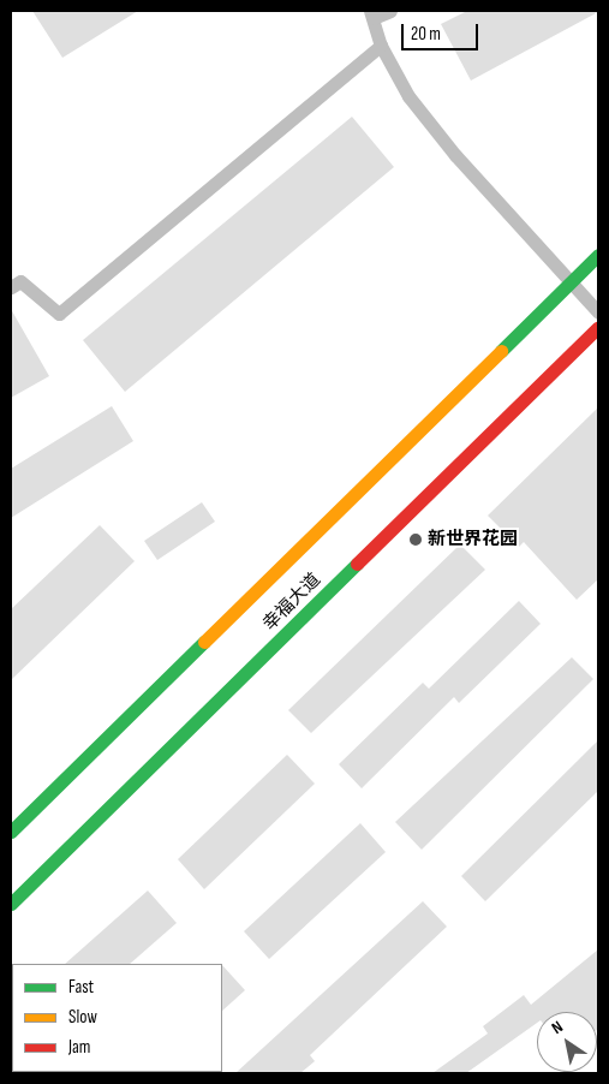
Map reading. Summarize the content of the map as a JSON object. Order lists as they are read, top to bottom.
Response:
{
  "streets": {
    "main road": ["幸福大道"]
  },
  "places": ["新世界花园"],
  "legend": ["Fast", "Slow", "Jam"],
  "scale_bar": "20 m",
  "north": "top left"
}
